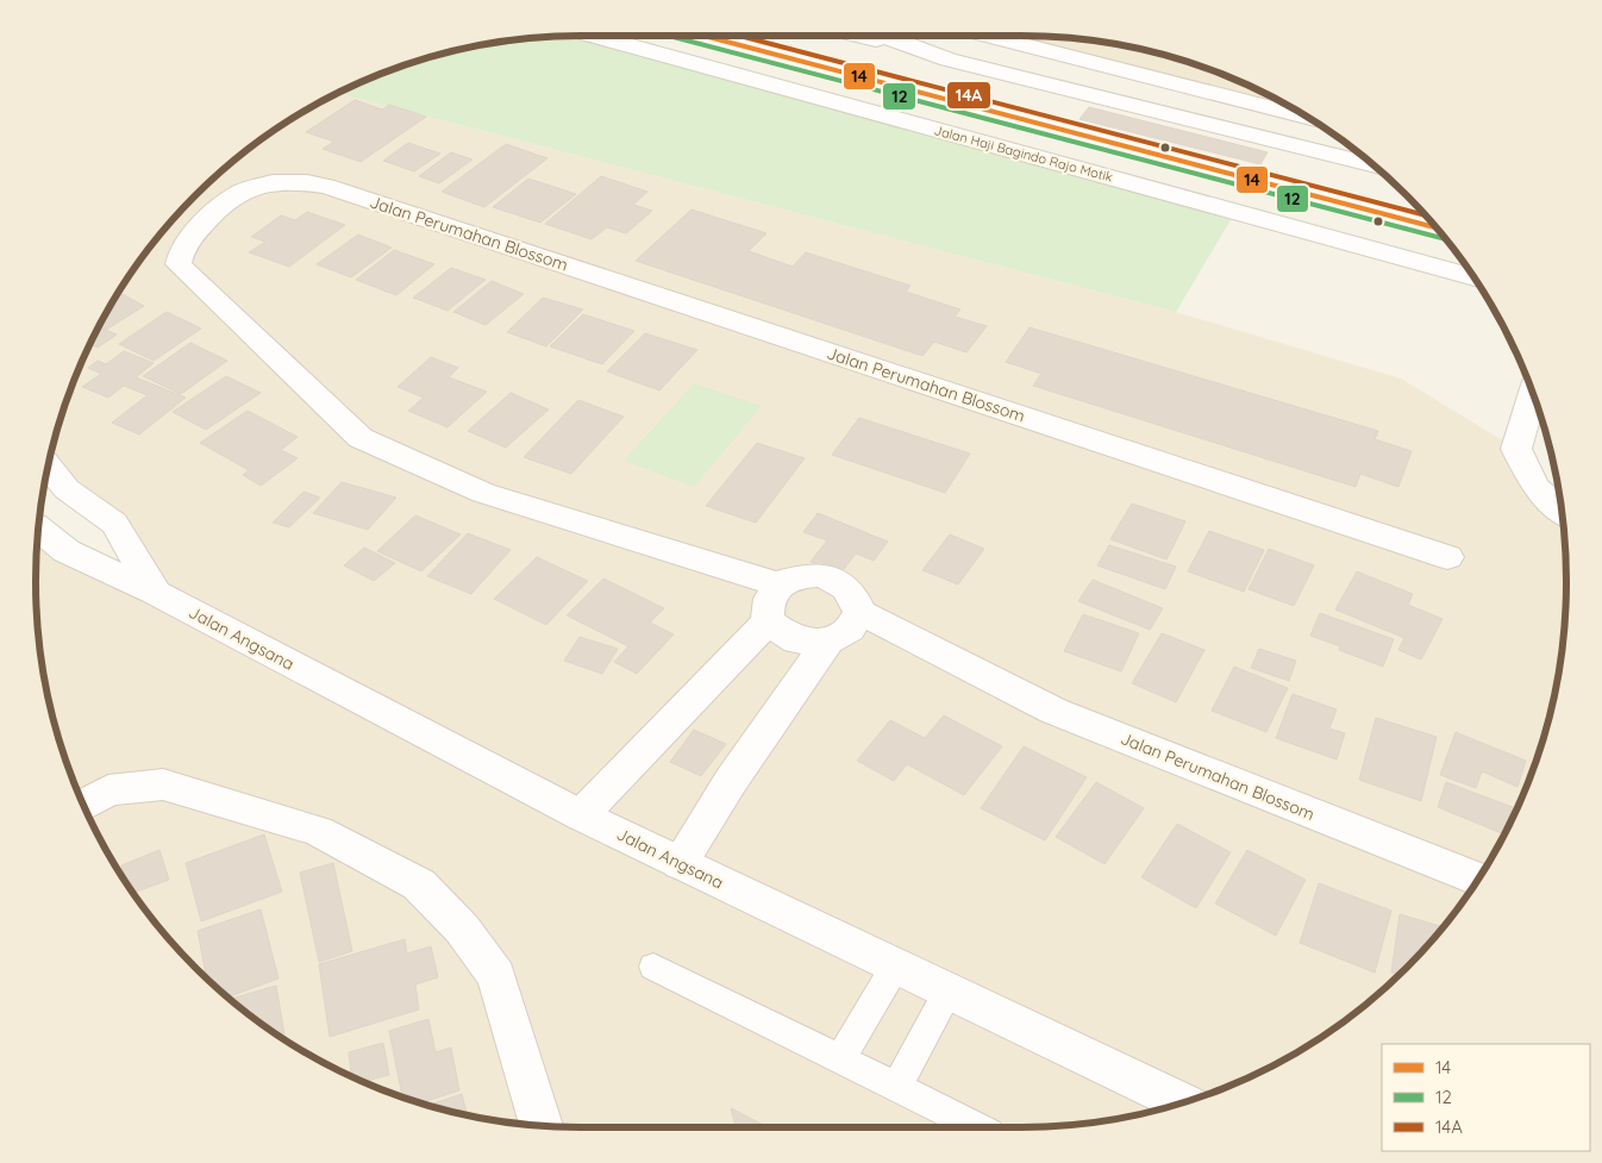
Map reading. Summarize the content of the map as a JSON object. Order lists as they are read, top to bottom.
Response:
{
  "streets": {
    "street": ["Jalan Haji Bagindo Rajo Motik", "Jalan Perumahan Blossom", "Jalan Angsana"]
  },
  "lines": ["transit line 14", "transit line 12", "transit line 14A"],
  "legend": ["14", "12", "14A"]
}
